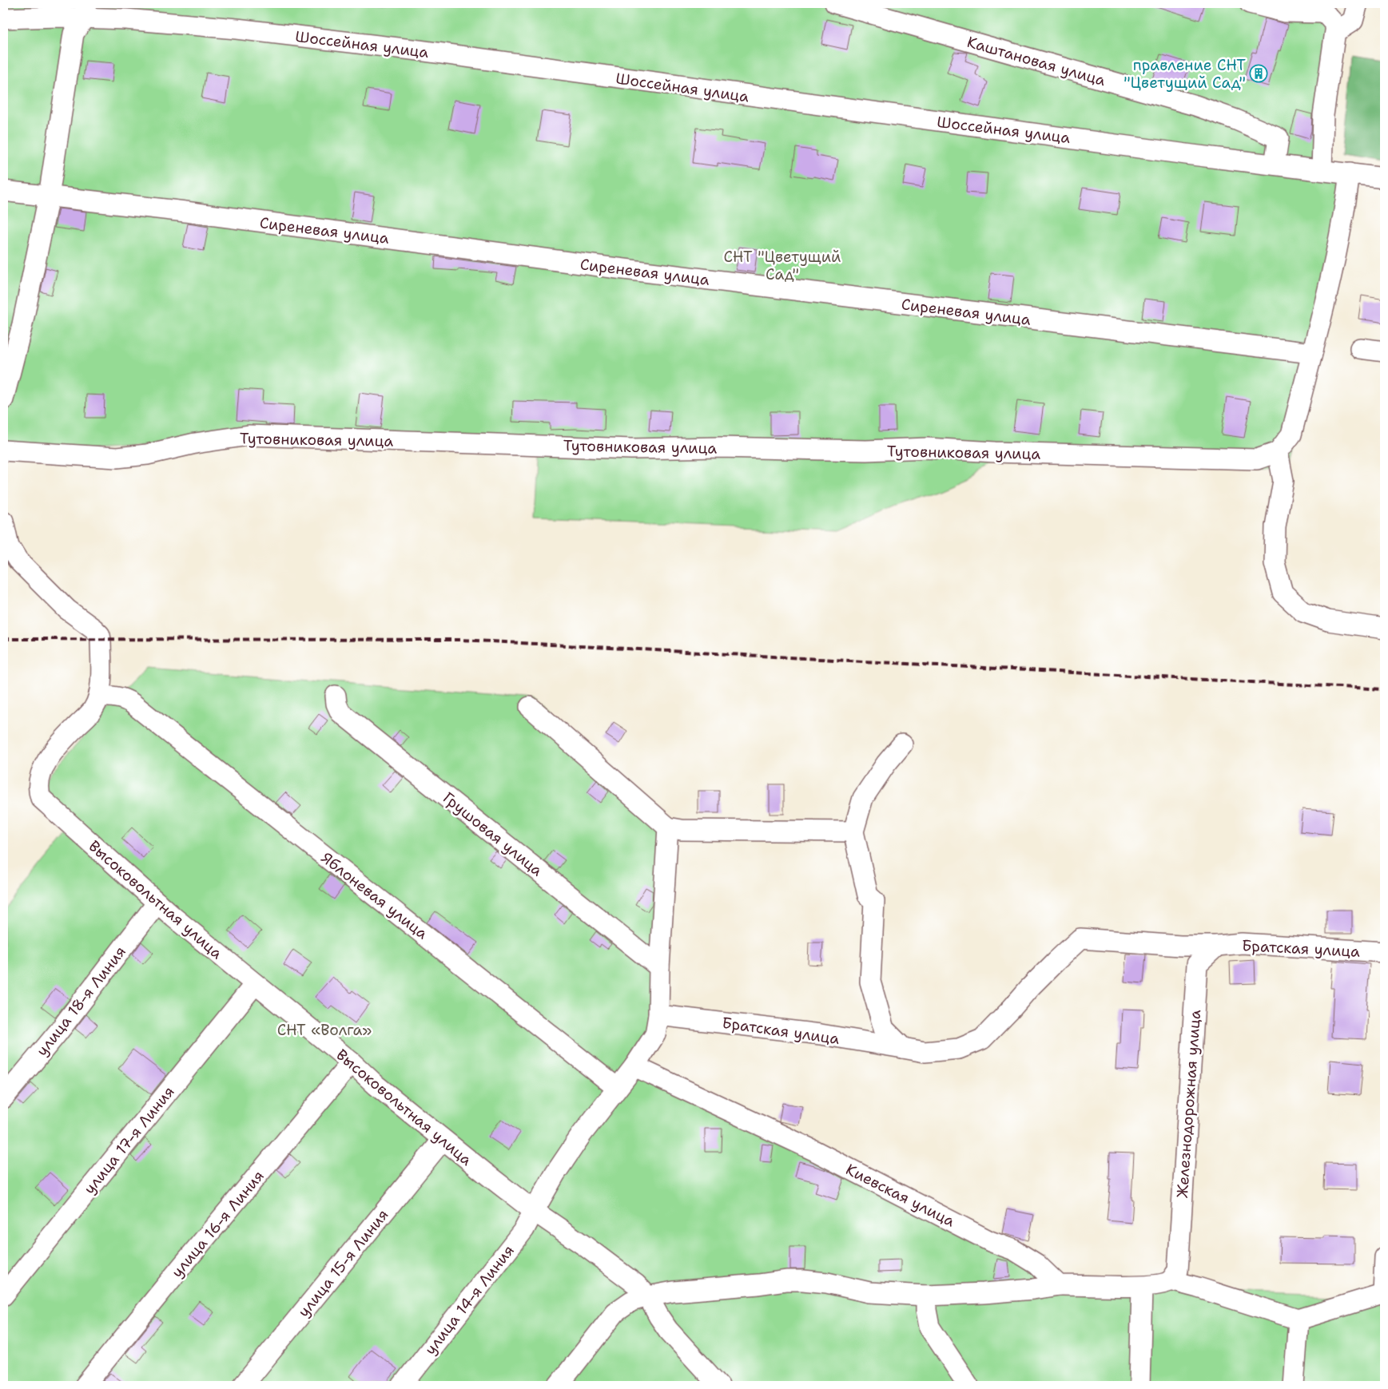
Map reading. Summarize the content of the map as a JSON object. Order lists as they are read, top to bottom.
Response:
{
  "streets": {
    "street": [
      "Шоссейная улица",
      "Каштановая улица",
      "Сиреневая улица",
      "Тутовниковая улица",
      "Грушовая улица",
      "Яблоневая улица",
      "Высоковольтная улица",
      "Братская улица",
      "улица 18-я Линия",
      "Железнодорожная улица",
      "улица 17-я Линия",
      "Киевская улица",
      "улица 16-я Линия",
      "улица 15-я Линия",
      "улица 14-я Линия"
    ]
  },
  "crossings": [
    ["Шоссейная улица", "Каштановая улица"],
    ["Грушовая улица", "улица 14-я Линия"],
    ["Яблоневая улица", "Высоковольтная улица"],
    ["Яблоневая улица", "улица 14-я Линия"],
    ["Высоковольтная улица", "улица 18-я Линия"],
    ["Высоковольтная улица", "улица 17-я Линия"],
    ["Высоковольтная улица", "улица 16-я Линия"],
    ["Высоковольтная улица", "улица 15-я Линия"],
    ["Высоковольтная улица", "улица 14-я Линия"],
    ["Братская улица", "Железнодорожная улица"],
    ["Братская улица", "улица 14-я Линия"],
    ["Киевская улица", "улица 14-я Линия"]
  ],
  "parks": ["СНТ \"Цветущий Сад\"", "СНТ «Волга»"],
  "places": {
    "building": ["правление СНТ \"Цветущий Сад\""]
  }
}
